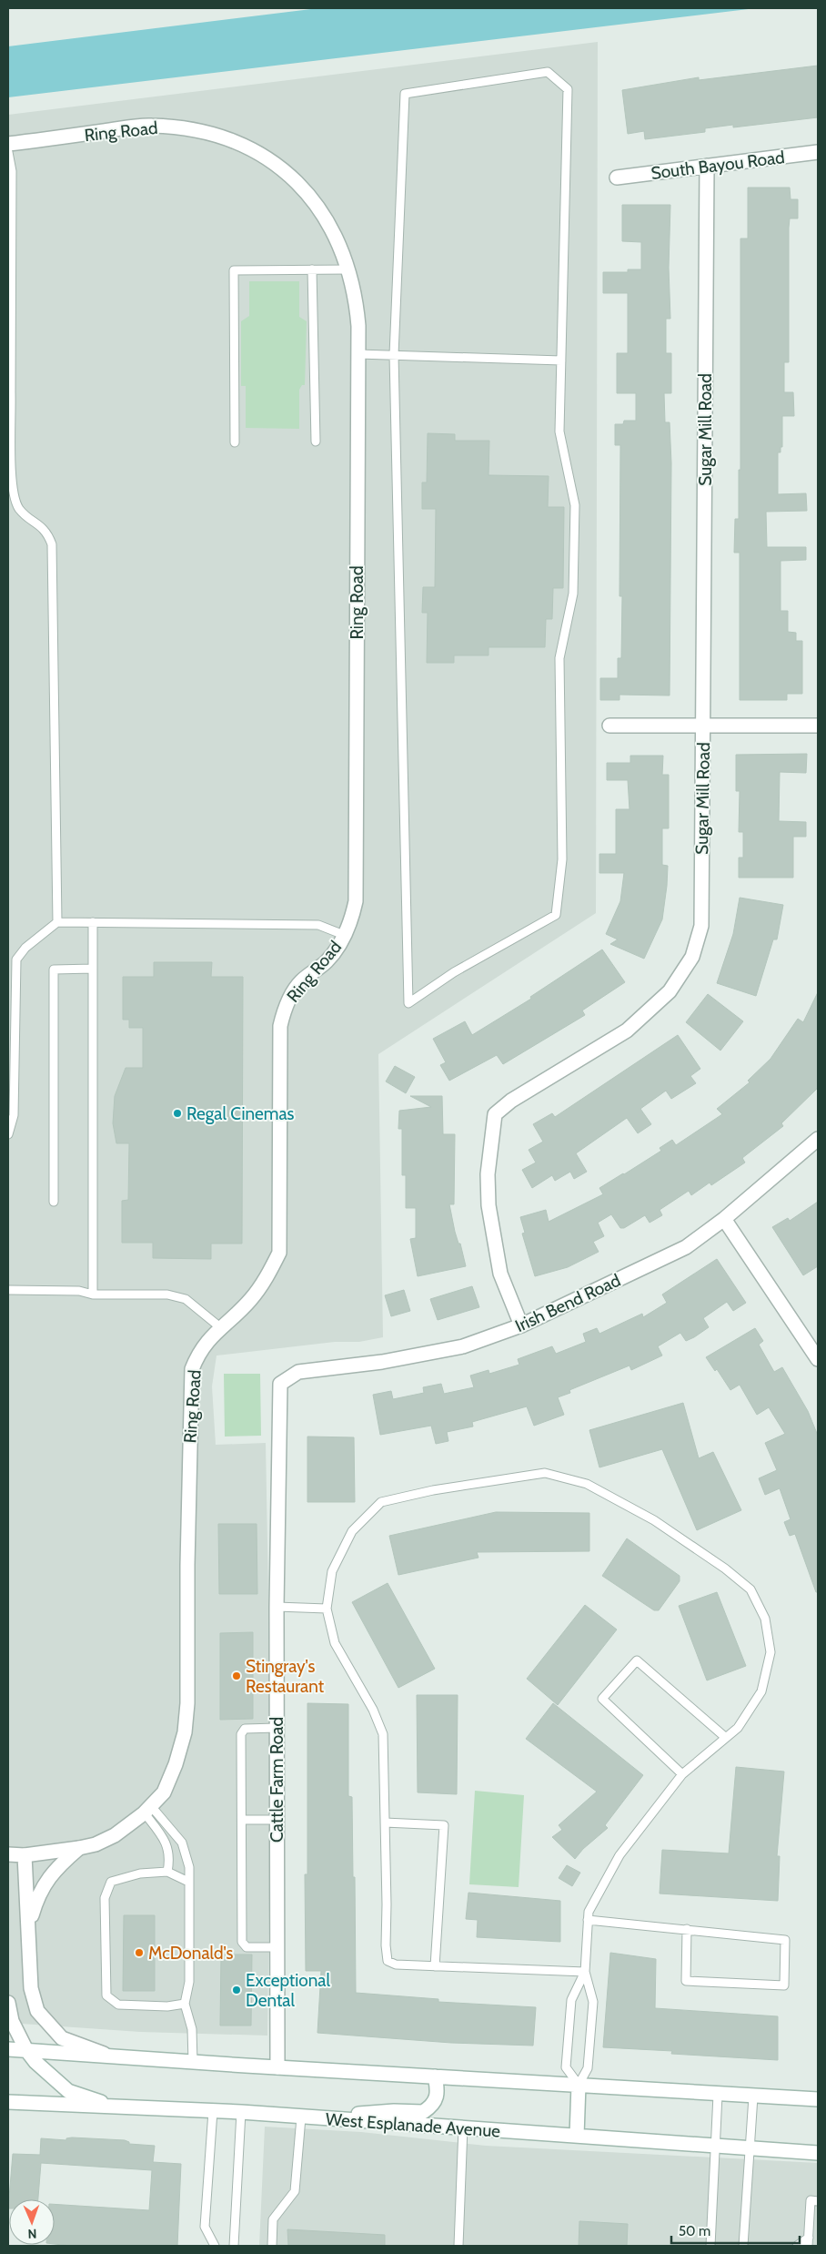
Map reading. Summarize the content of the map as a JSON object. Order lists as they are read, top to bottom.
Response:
{
  "streets": {
    "street": [
      "Ring Road",
      "South Bayou Road",
      "Sugar Mill Road",
      "Irish Bend Road",
      "Cattle Farm Road",
      "West Esplanade Avenue"
    ]
  },
  "crossings": [
    ["South Bayou Road", "Sugar Mill Road"],
    ["Sugar Mill Road", "Irish Bend Road"],
    ["Irish Bend Road", "Cattle Farm Road"]
  ],
  "places": [
    "Regal Cinemas",
    "Stingray's Restaurant",
    "McDonald's",
    "Exceptional Dental"
  ],
  "scale_bar": "50 m",
  "north": "bottom"
}
